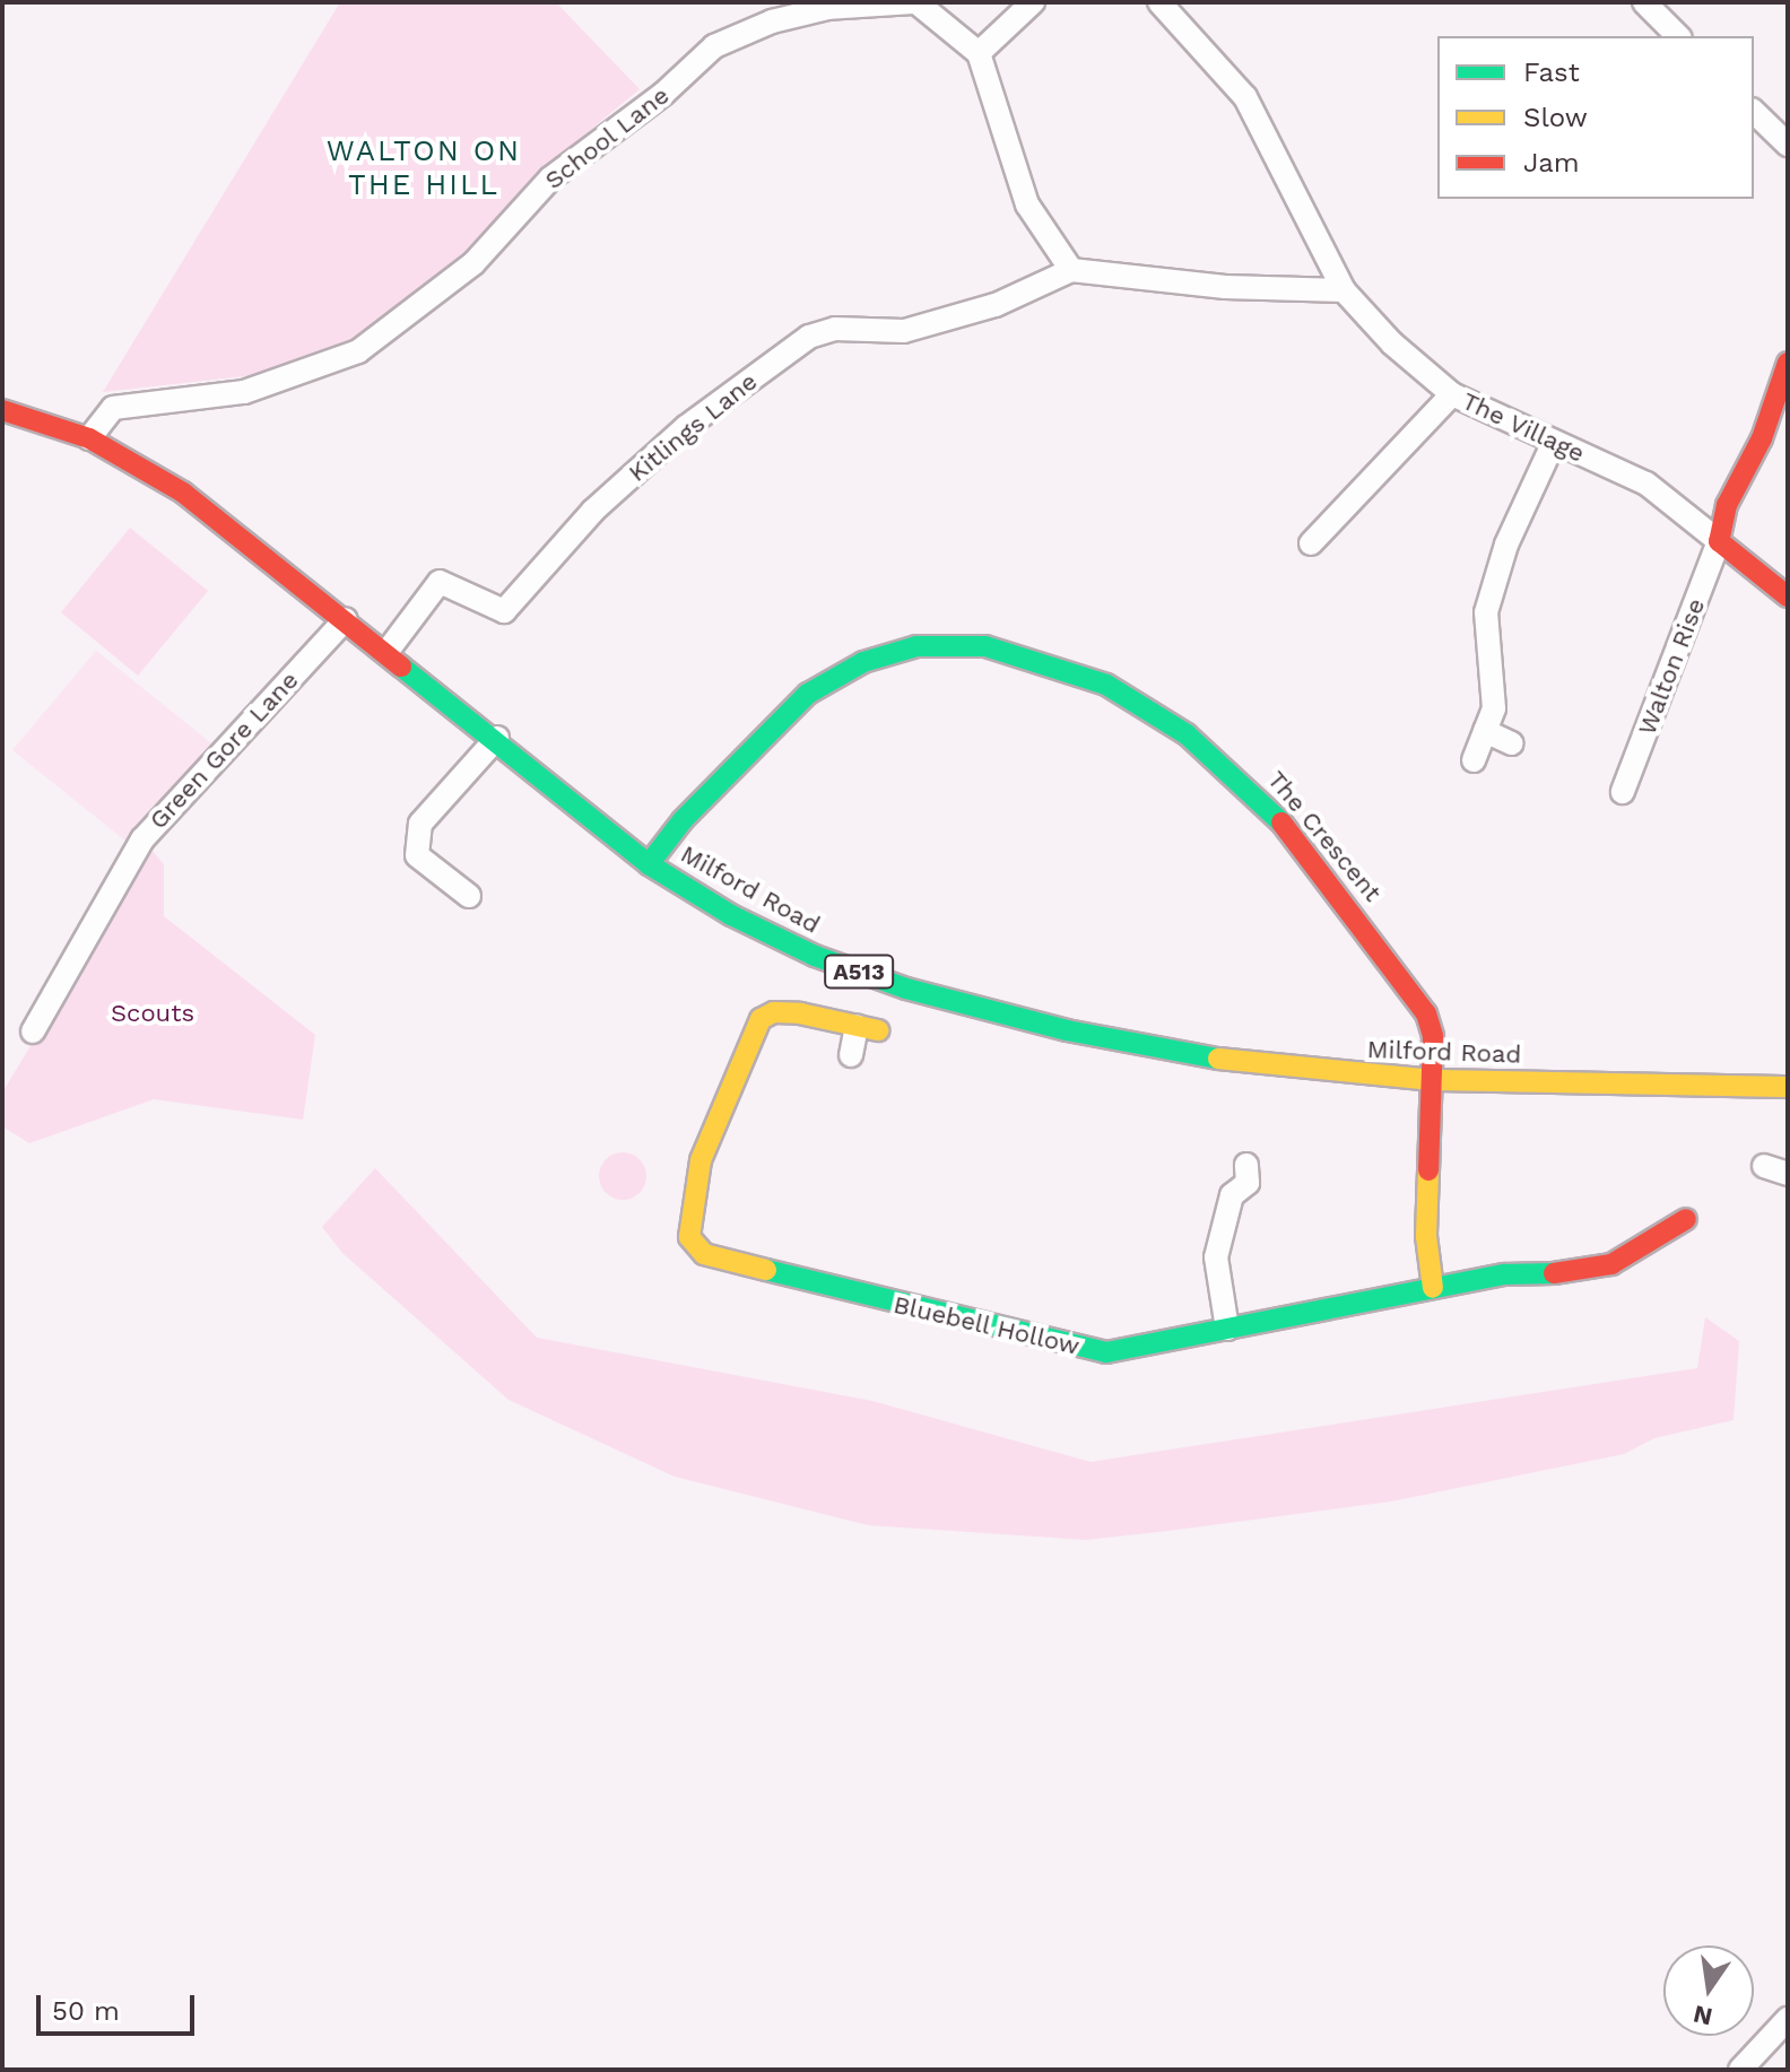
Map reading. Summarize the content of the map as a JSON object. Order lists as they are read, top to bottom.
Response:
{
  "streets": {
    "main road": [
      "The Crescent",
      "Milford Road",
      "A513",
      "Bluebell Hollow"
    ],
    "street": [
      "School Lane",
      "Kitlings Lane",
      "The Village",
      "Walton Rise",
      "Green Gore Lane"
    ]
  },
  "crossings": [
    ["School Lane", "Milford Road"],
    ["School Lane", "A513"],
    ["Kitlings Lane", "Milford Road"],
    ["The Village", "Walton Rise"],
    ["Green Gore Lane", "Milford Road"],
    ["The Crescent", "Milford Road"],
    ["The Crescent", "Bluebell Hollow"],
    ["Milford Road", "A513"]
  ],
  "districts": ["WALTON ON THE HILL"],
  "parks": ["Scouts"],
  "legend": ["Fast", "Slow", "Jam"],
  "scale_bar": "50 m",
  "north": "bottom"
}
